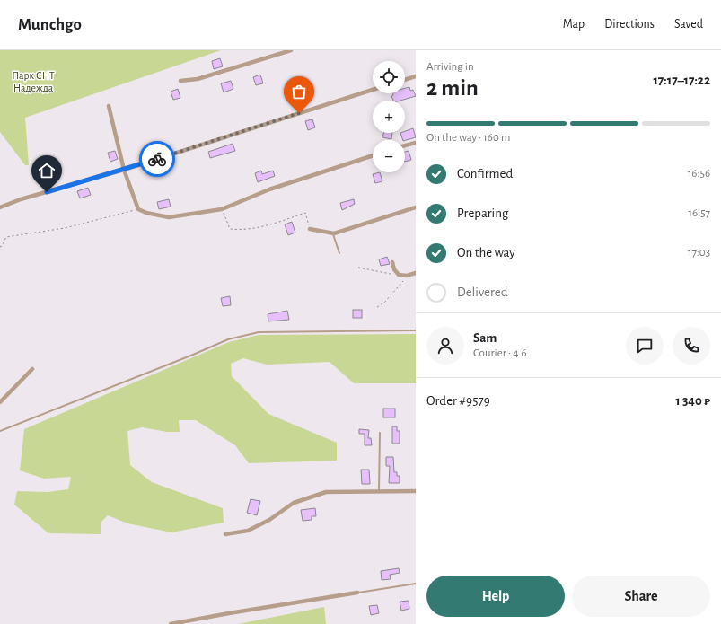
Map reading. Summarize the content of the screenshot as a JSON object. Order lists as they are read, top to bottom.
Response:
{
  "parks": ["Парк СНТ Надежда"],
  "page": {
    "header": "Munchgo",
    "nav": ["Map", "Directions", "Saved"],
    "heading": ["2 min", "Arriving in", "17:17–17:22"],
    "panel": [
      "Sam",
      "Courier · 4.6",
      "Order #9579",
      "1 340 ₽"
    ],
    "map_buttons": ["+", "−"],
    "bar": "On the way · 160 m",
    "list": [
      ["Confirmed", "16:56"],
      ["Preparing", "16:57"],
      ["On the way", "17:03"],
      "Delivered"
    ],
    "buttons": ["Help", "Share"]
  }
}
